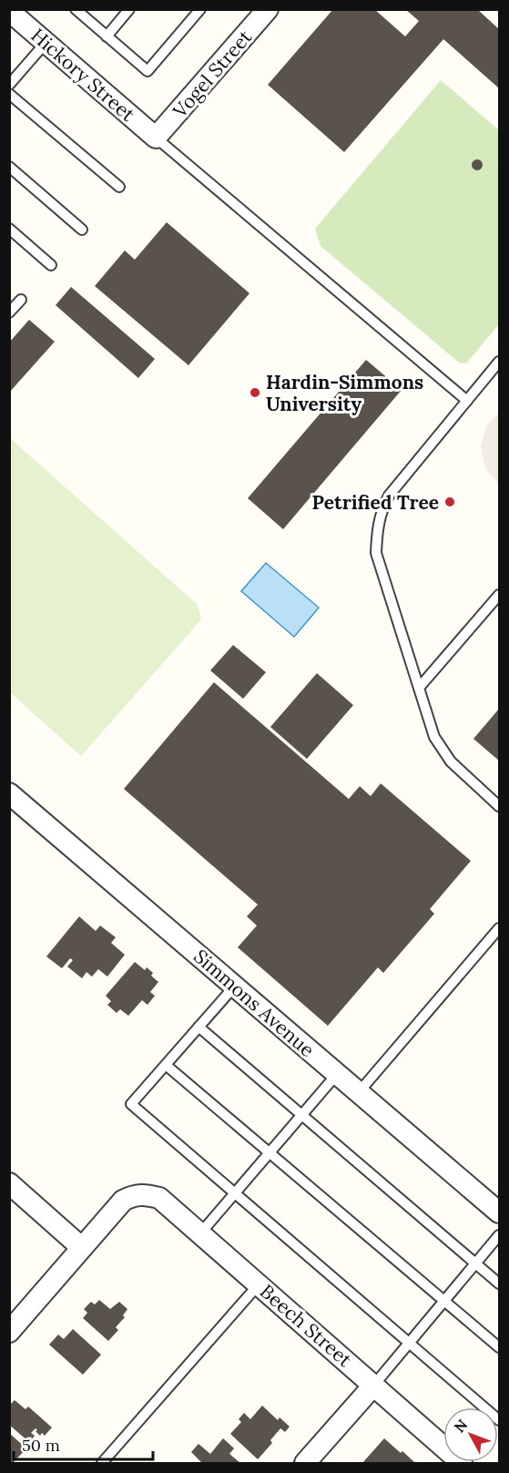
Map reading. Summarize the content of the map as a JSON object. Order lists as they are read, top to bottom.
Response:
{
  "streets": {
    "street": [
      "Vogel Street",
      "Hickory Street",
      "Simmons Avenue",
      "Beech Street"
    ]
  },
  "crossings": [
    ["Vogel Street", "Hickory Street"]
  ],
  "places": ["Hardin-Simmons University", "Petrified Tree"],
  "scale_bar": "50 m",
  "north": "top left"
}
